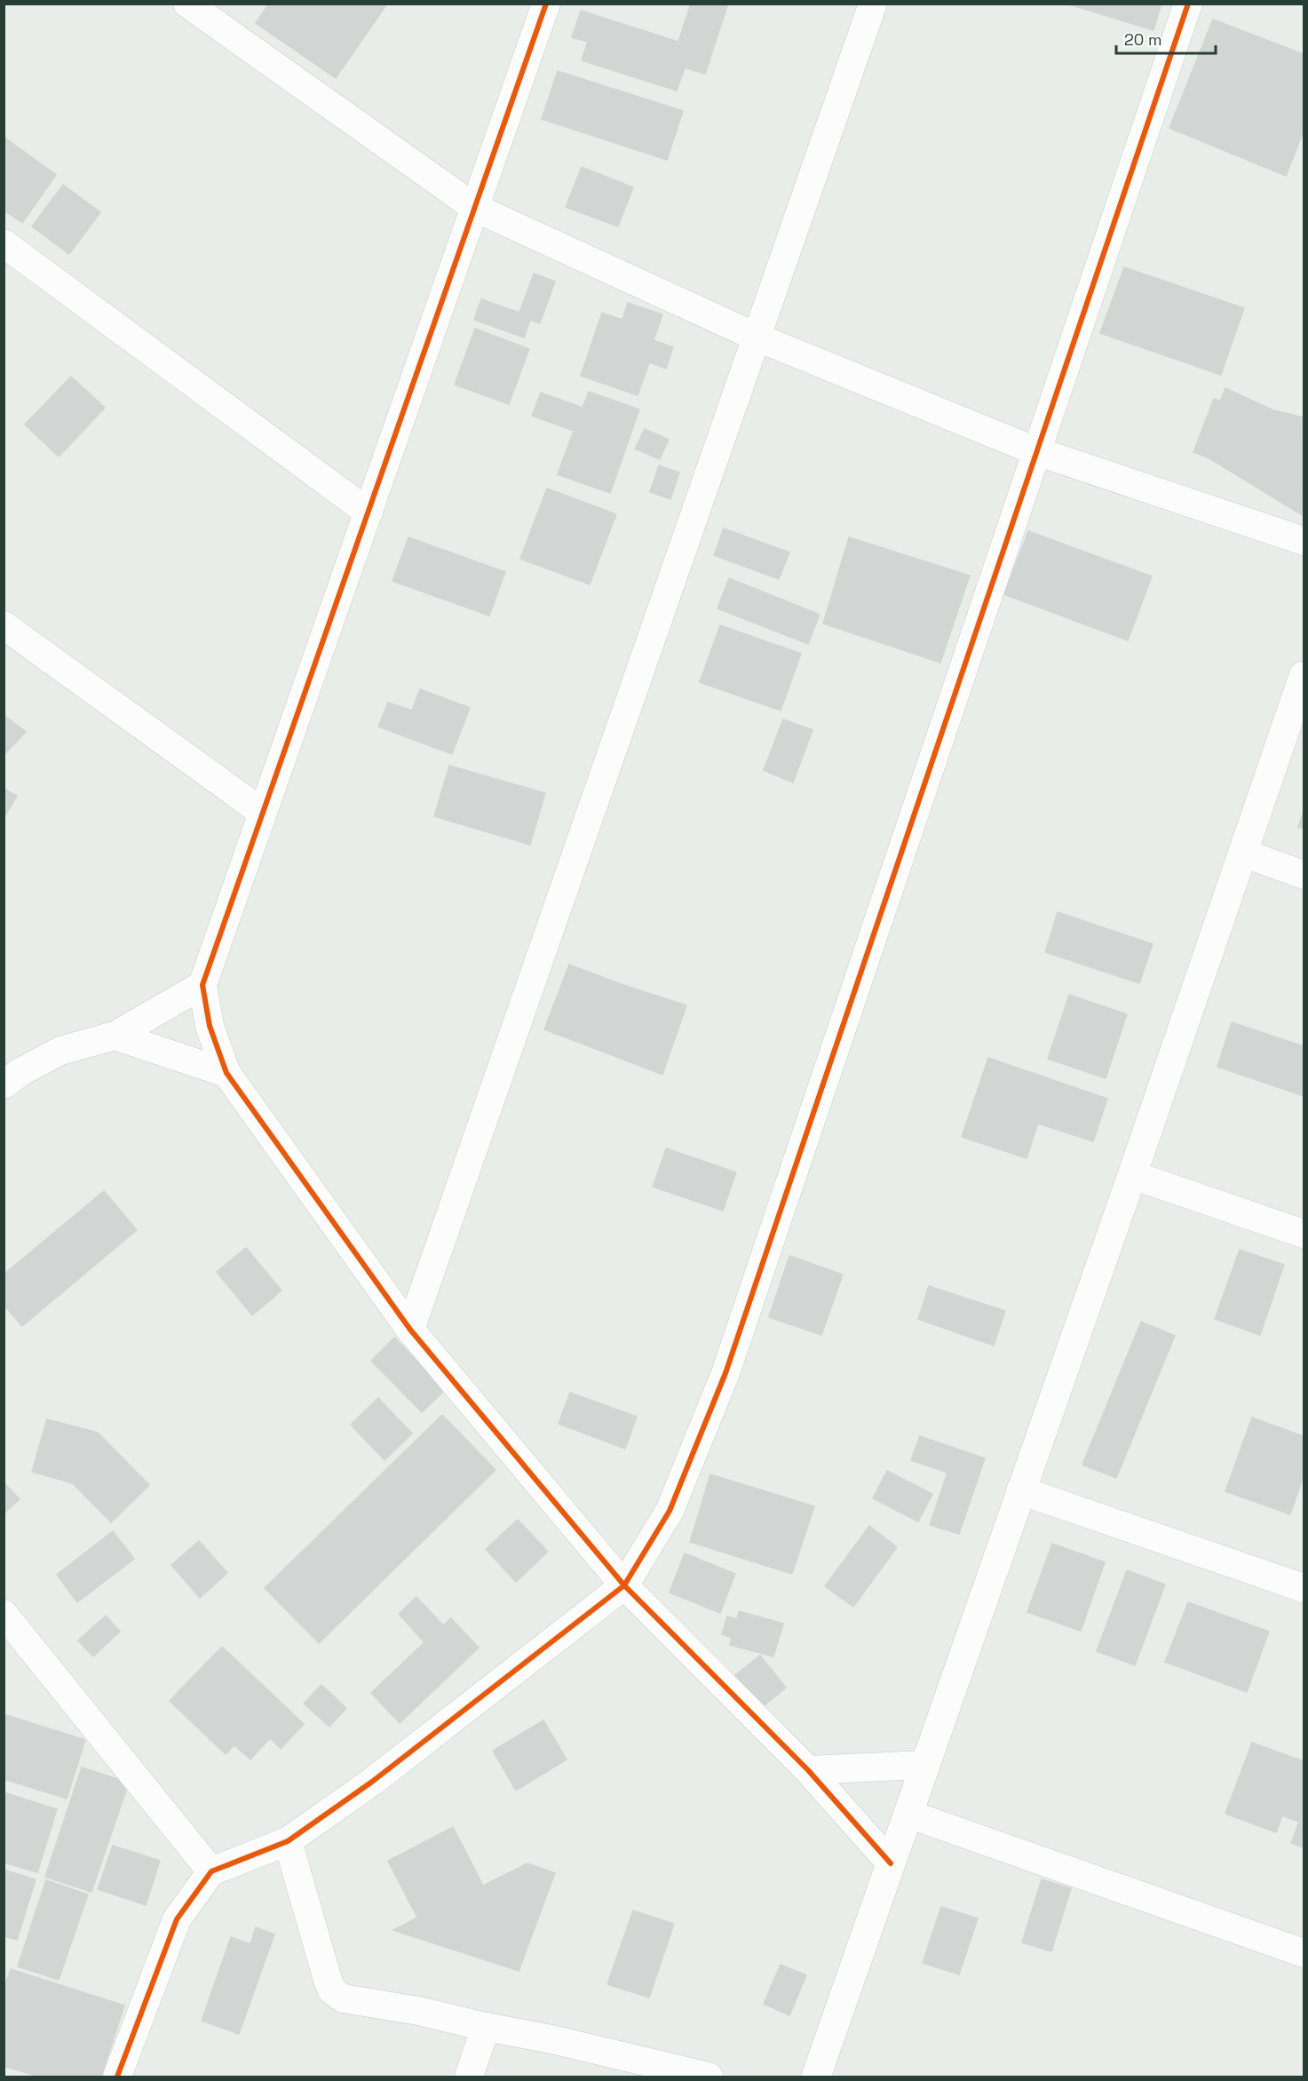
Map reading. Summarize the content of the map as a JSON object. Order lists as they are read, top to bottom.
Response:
{
  "scale_bar": "20 m"
}
